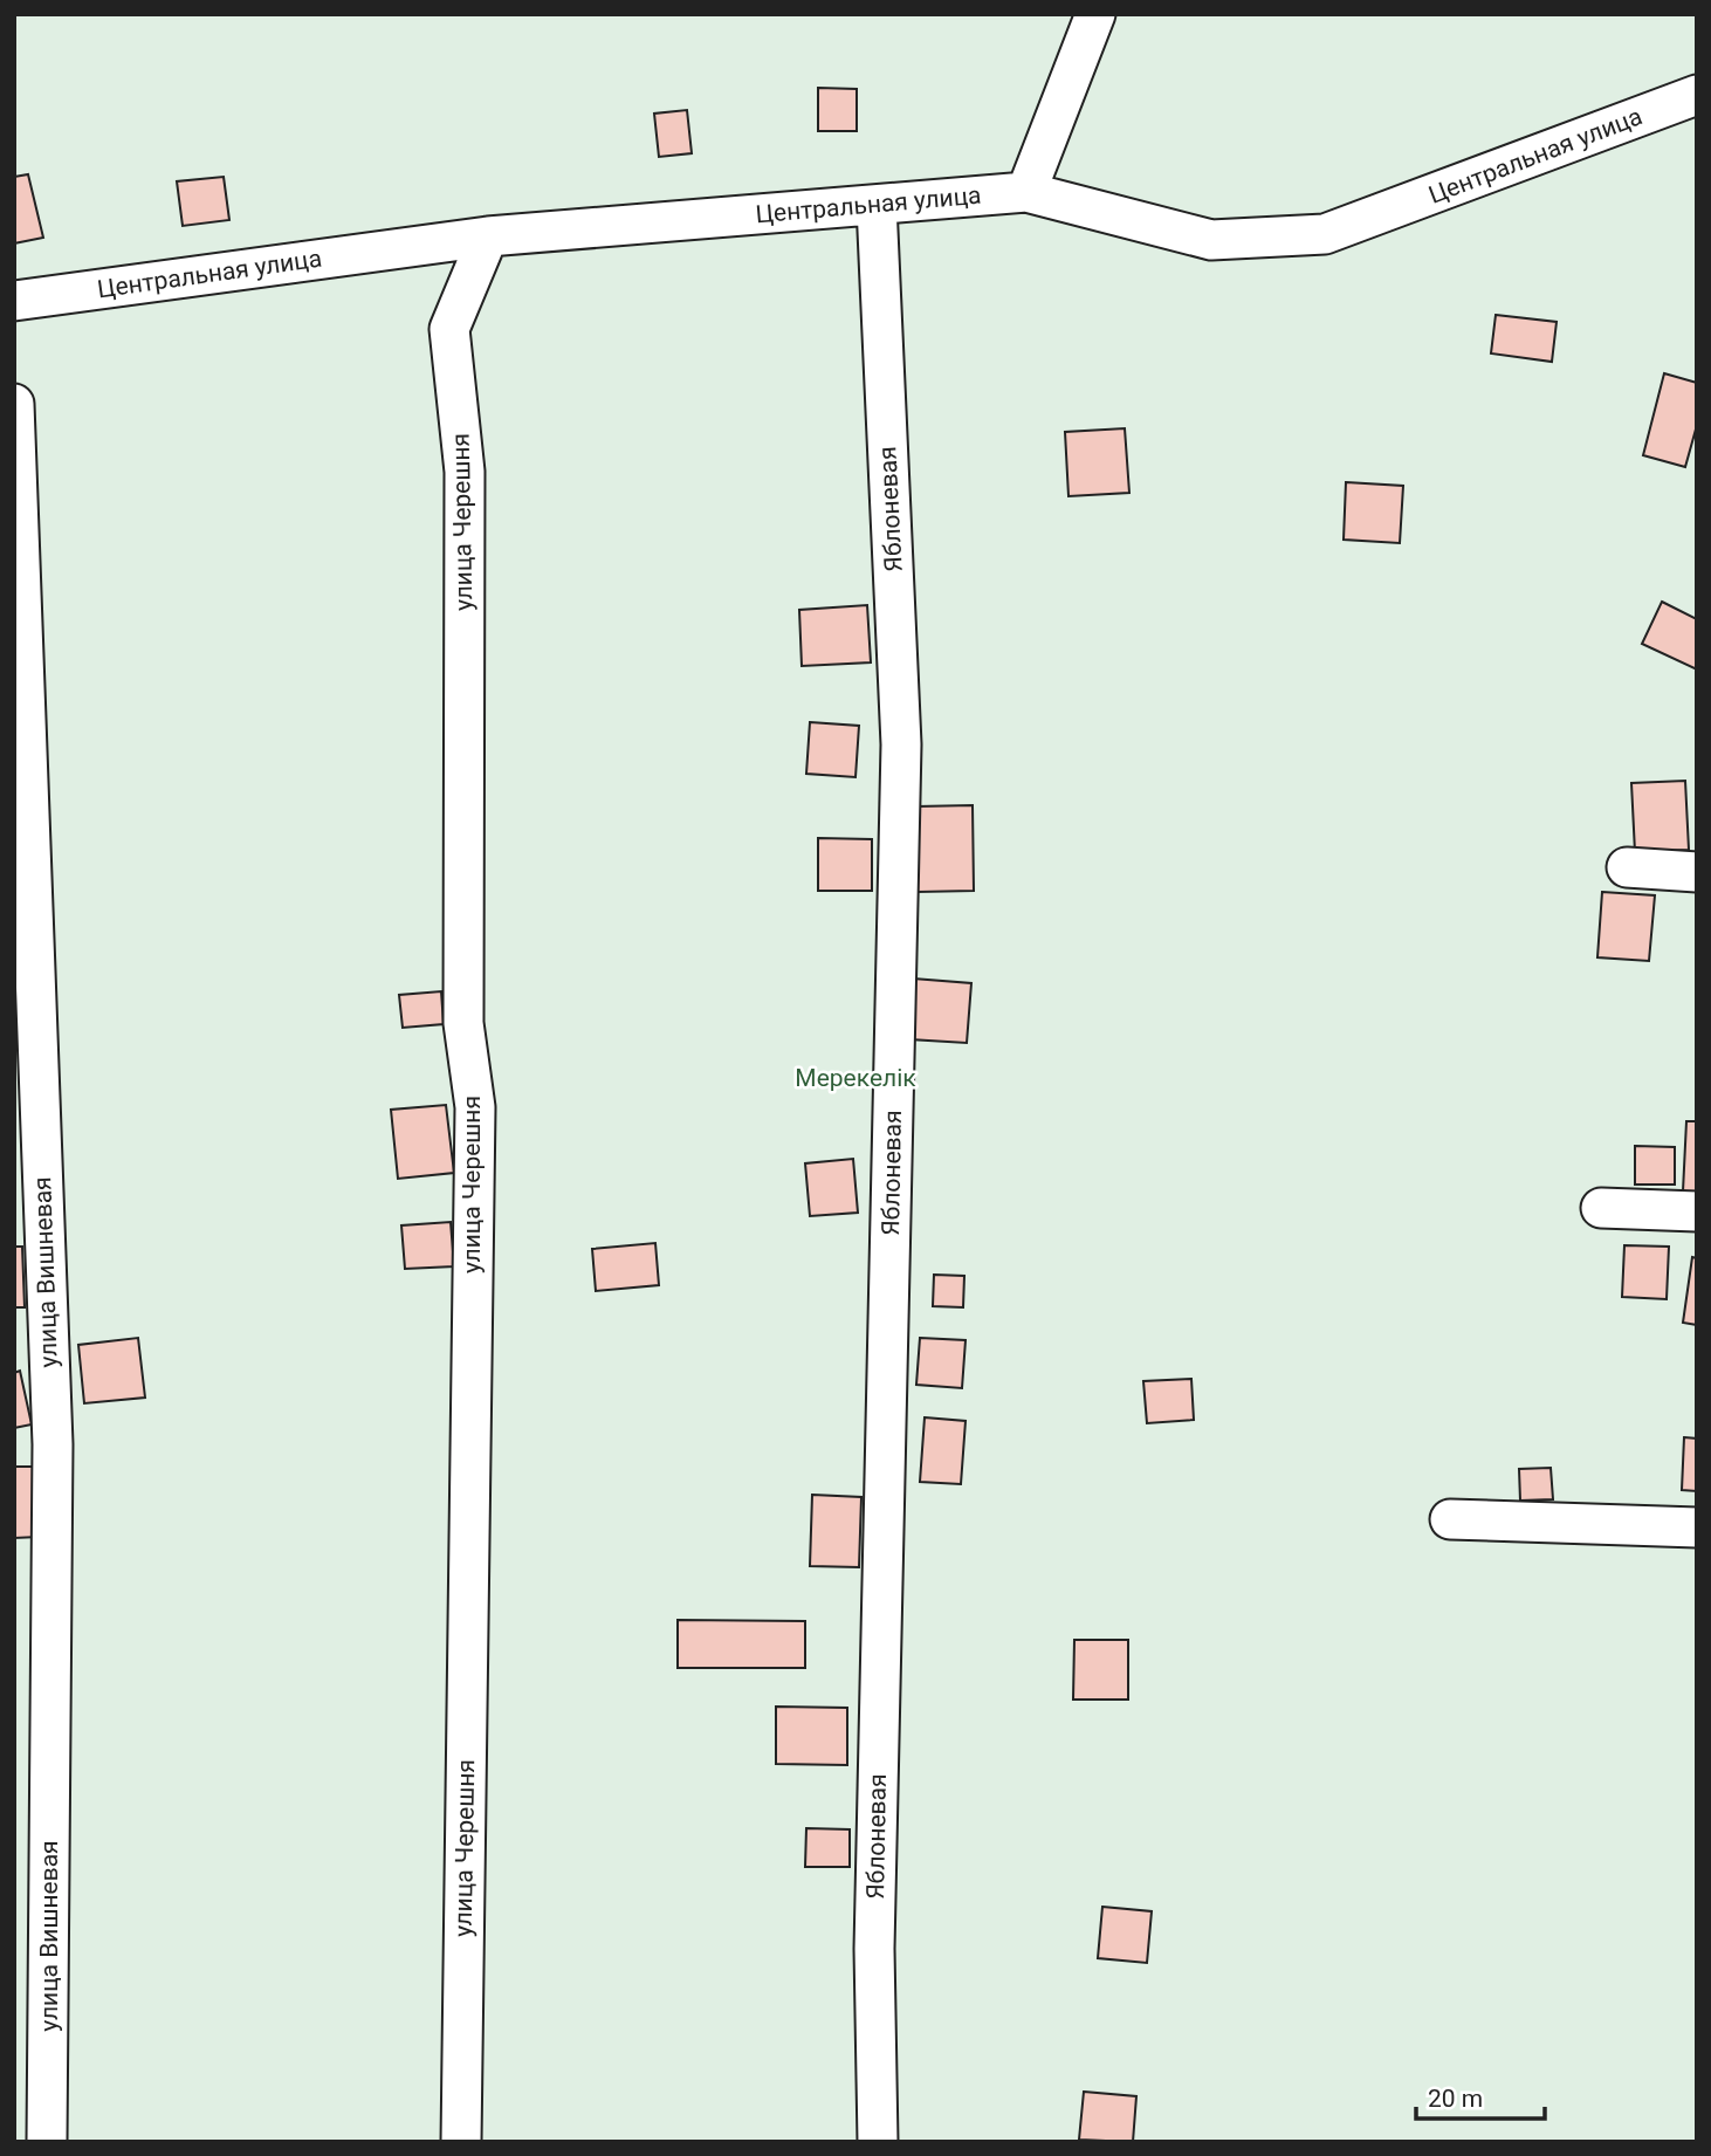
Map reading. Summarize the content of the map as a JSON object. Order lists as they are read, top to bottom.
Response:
{
  "streets": {
    "street": [
      "Центральная улица",
      "Яблоневая",
      "улица Черешня",
      "улица Вишневая"
    ]
  },
  "crossings": [
    ["Центральная улица", "Яблоневая"],
    ["Центральная улица", "улица Черешня"]
  ],
  "parks": ["Мерекелік"],
  "scale_bar": "20 m"
}
